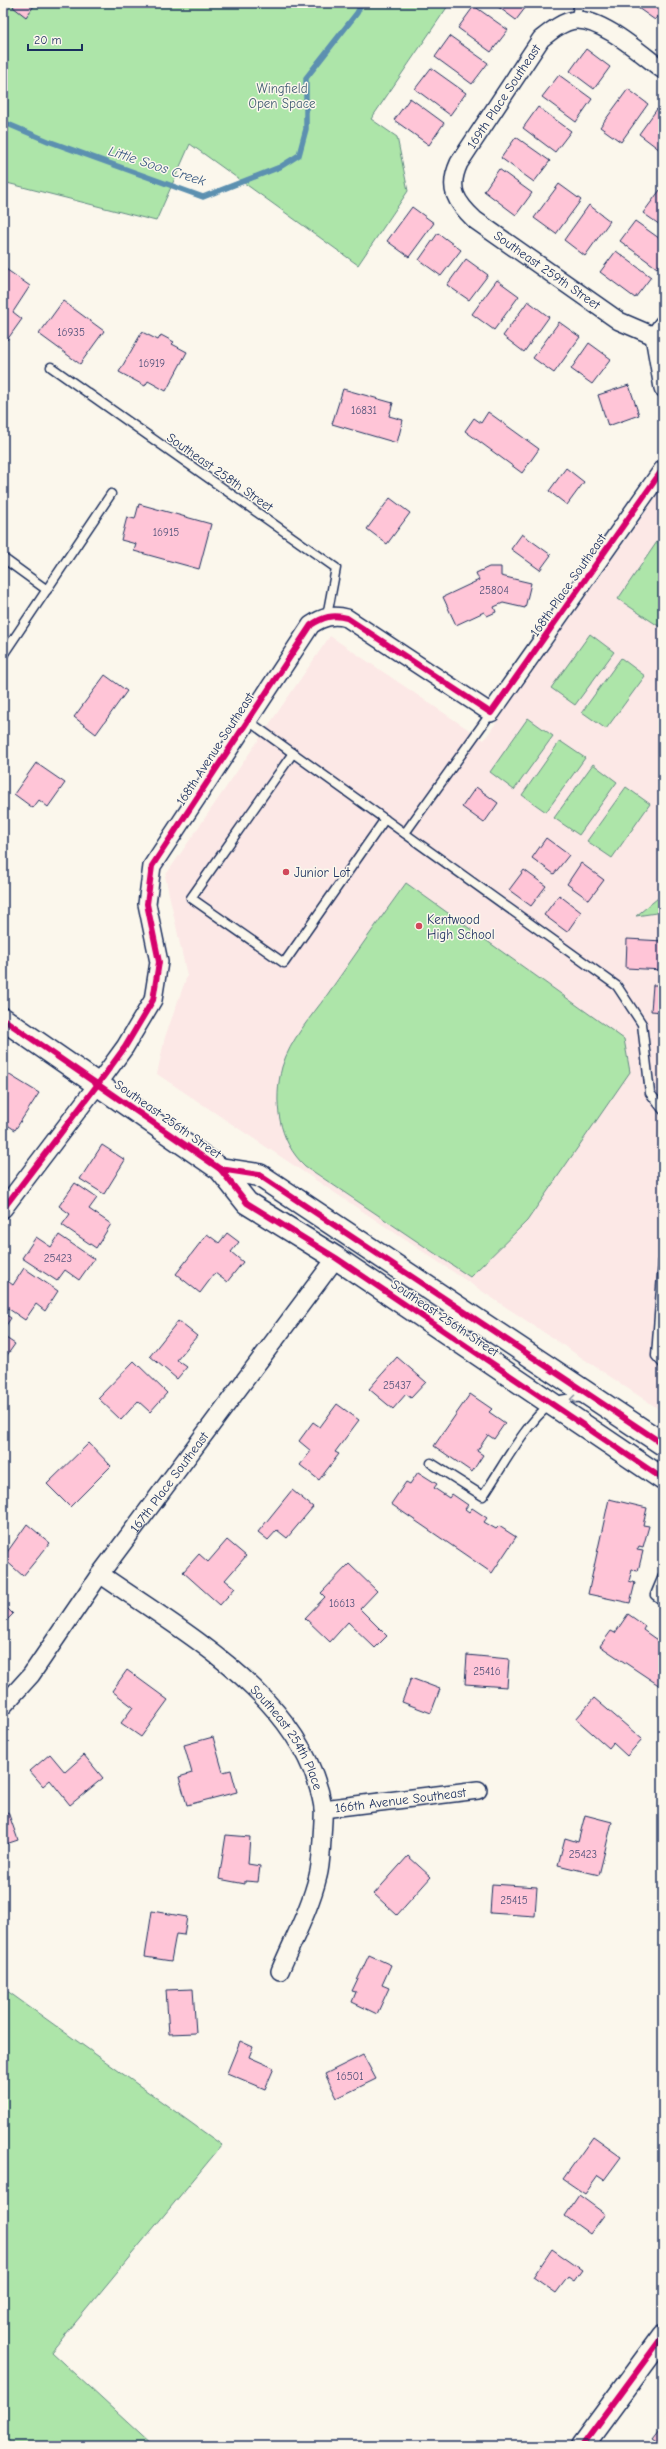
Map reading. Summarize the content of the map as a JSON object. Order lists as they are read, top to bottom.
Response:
{
  "streets": {
    "main road": ["Southeast 256th Street"],
    "street": [
      "169th Place Southeast",
      "Southeast 259th Street",
      "168th Place Southeast",
      "168th Avenue Southeast",
      "167th Place Southeast",
      "Southeast 254th Place",
      "166th Avenue Southeast"
    ],
    "lane": ["Southeast 258th Street"]
  },
  "crossings": [
    ["169th Place Southeast", "Southeast 259th Street"],
    ["Southeast 258th Street", "168th Avenue Southeast"],
    ["168th Avenue Southeast", "Southeast 256th Street"],
    ["Southeast 256th Street", "167th Place Southeast"],
    ["167th Place Southeast", "Southeast 254th Place"],
    ["Southeast 254th Place", "166th Avenue Southeast"]
  ],
  "water": ["Little Soos Creek"],
  "parks": ["Wingfield Open Space"],
  "places": ["Junior Lot", "Kentwood High School"],
  "house_numbers": [
    "16935",
    "16919",
    "16831",
    "16915",
    "25804",
    "25423",
    "25437",
    "16613",
    "25416",
    "25423",
    "25415",
    "16501"
  ],
  "scale_bar": "20 m"
}
